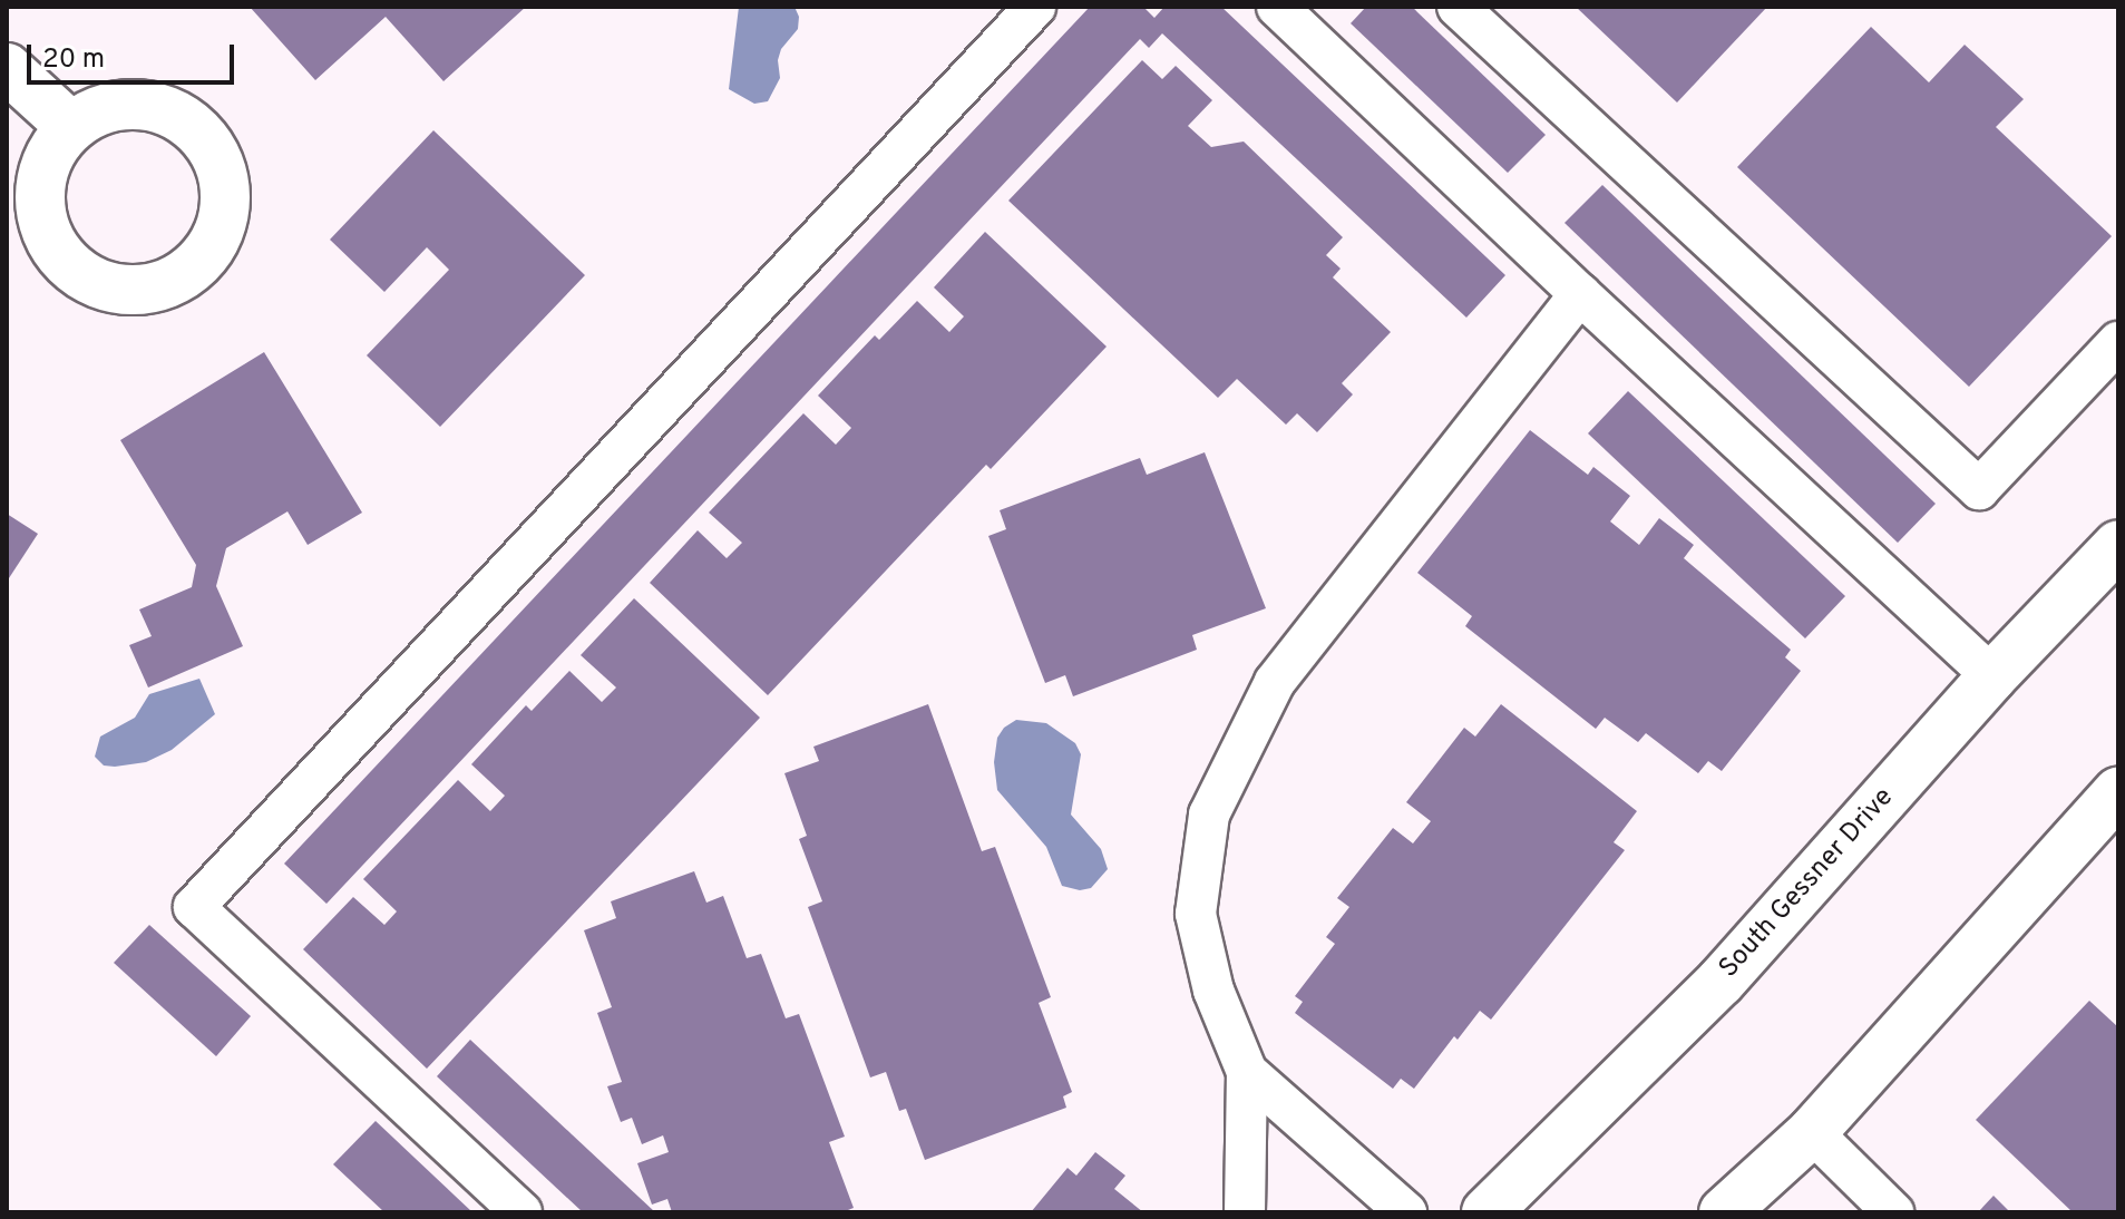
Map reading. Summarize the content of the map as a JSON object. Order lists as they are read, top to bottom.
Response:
{
  "streets": {
    "main road": ["South Gessner Drive"]
  },
  "scale_bar": "20 m"
}
